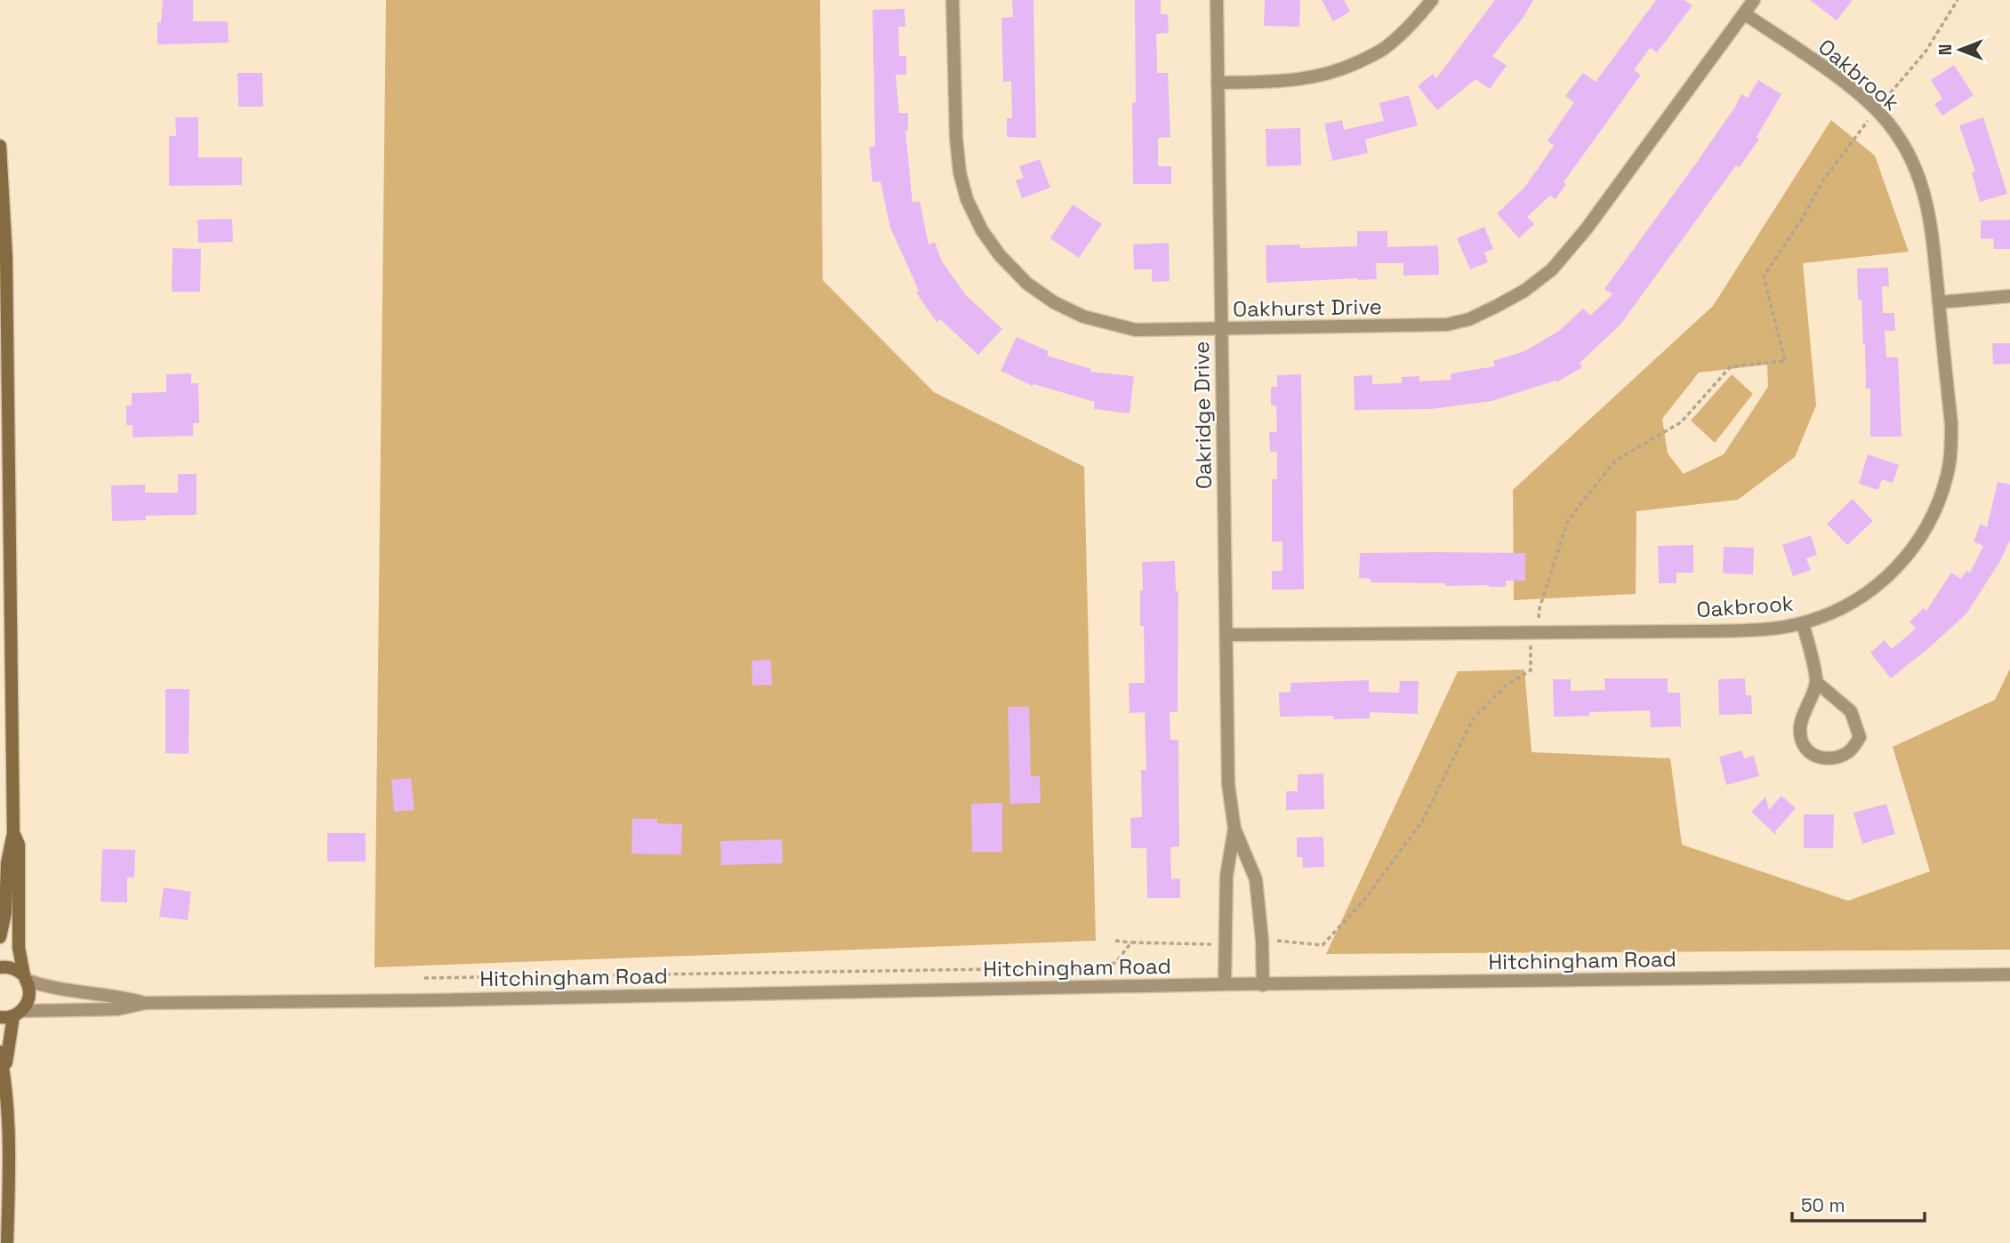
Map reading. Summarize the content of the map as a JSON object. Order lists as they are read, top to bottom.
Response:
{
  "streets": {
    "street": [
      "Oakbrook",
      "Oakhurst Drive",
      "Oakridge Drive",
      "Hitchingham Road"
    ]
  },
  "crossings": [
    ["Oakbrook", "Oakhurst Drive"],
    ["Oakbrook", "Oakridge Drive"],
    ["Oakhurst Drive", "Oakridge Drive"],
    ["Oakridge Drive", "Hitchingham Road"]
  ],
  "scale_bar": "50 m",
  "north": "left"
}
